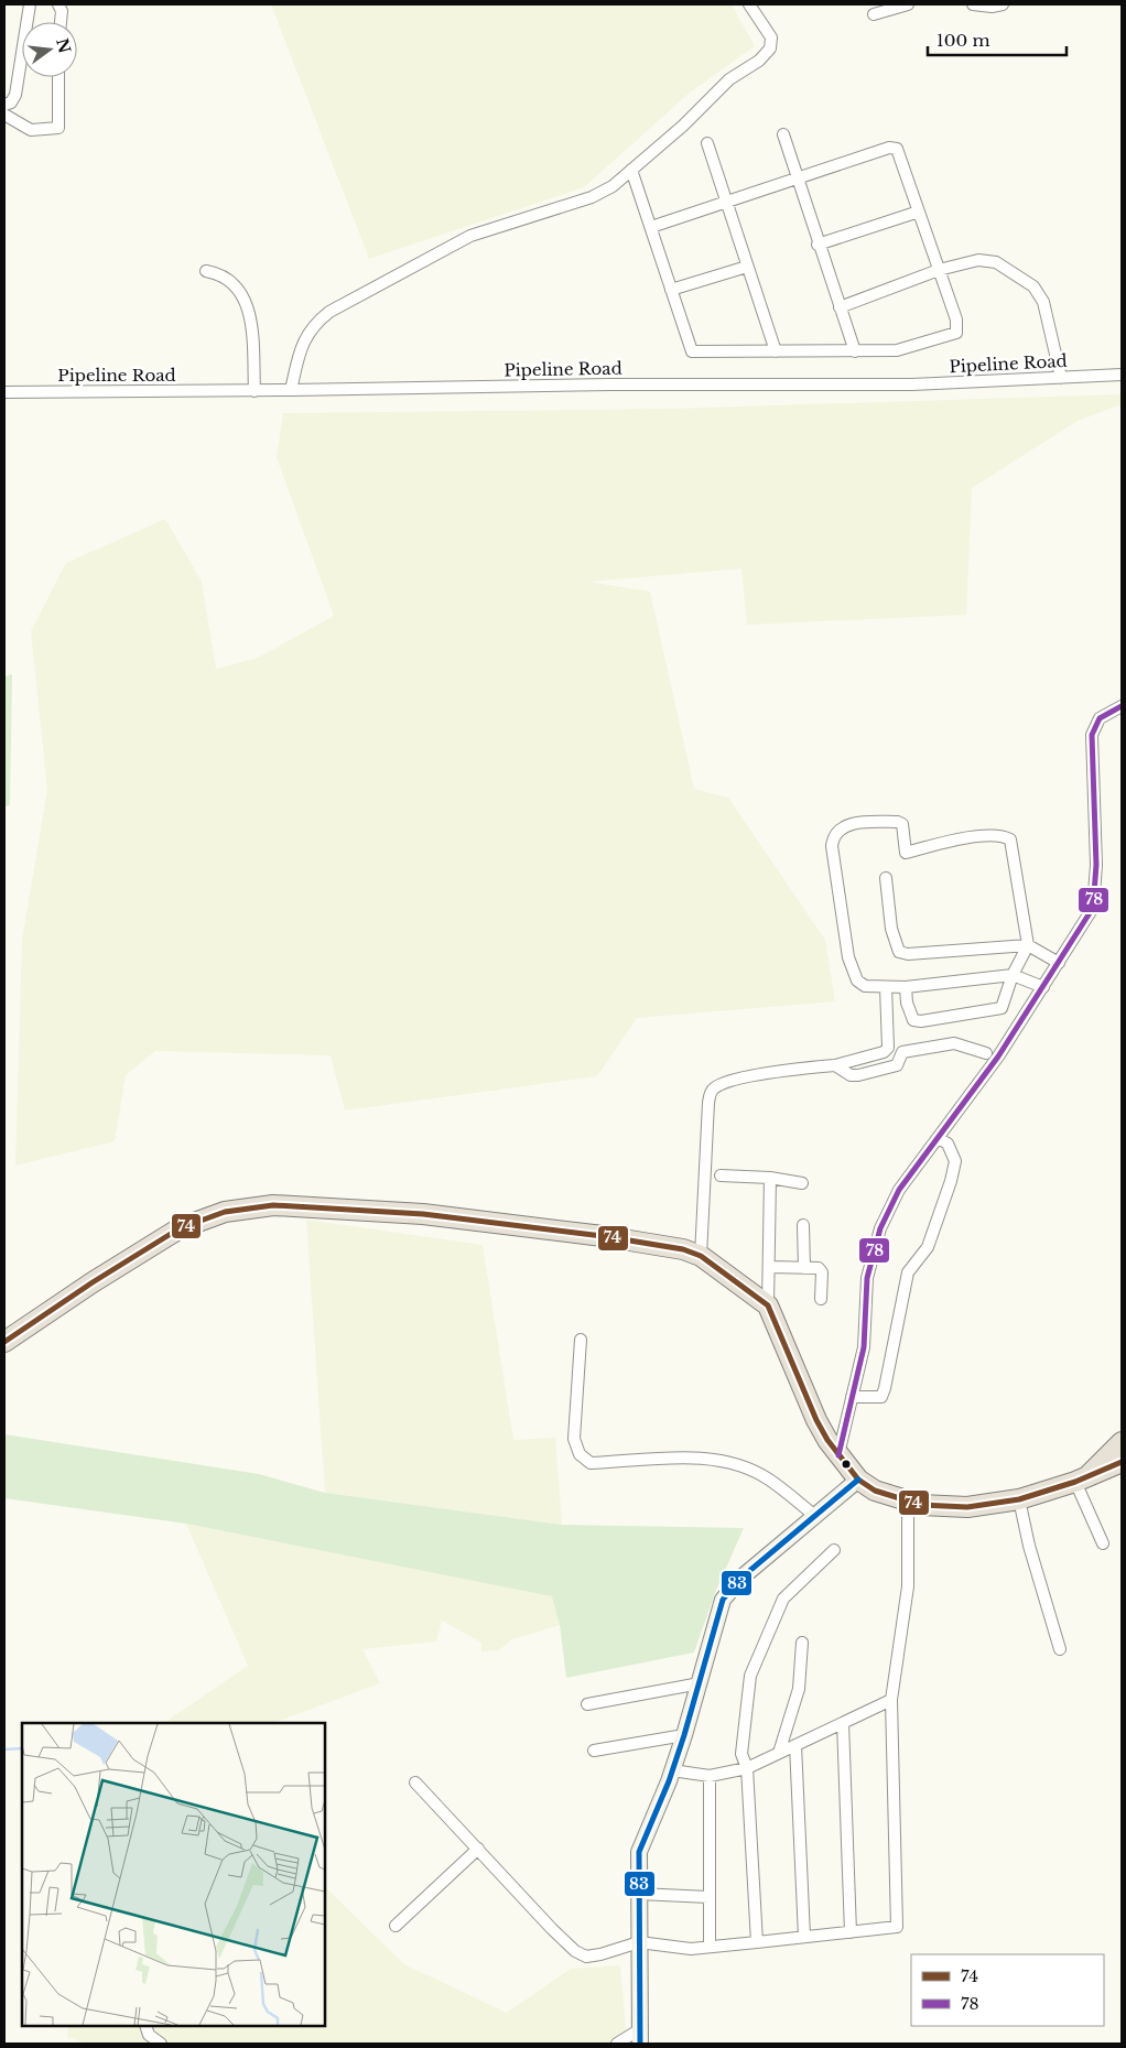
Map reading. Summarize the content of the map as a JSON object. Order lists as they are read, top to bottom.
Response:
{
  "streets": {
    "street": ["Pipeline Road"]
  },
  "lines": ["transit line 78", "transit line 74", "transit line 83"],
  "legend": ["74", "78"],
  "scale_bar": "100 m",
  "north": "right"
}
